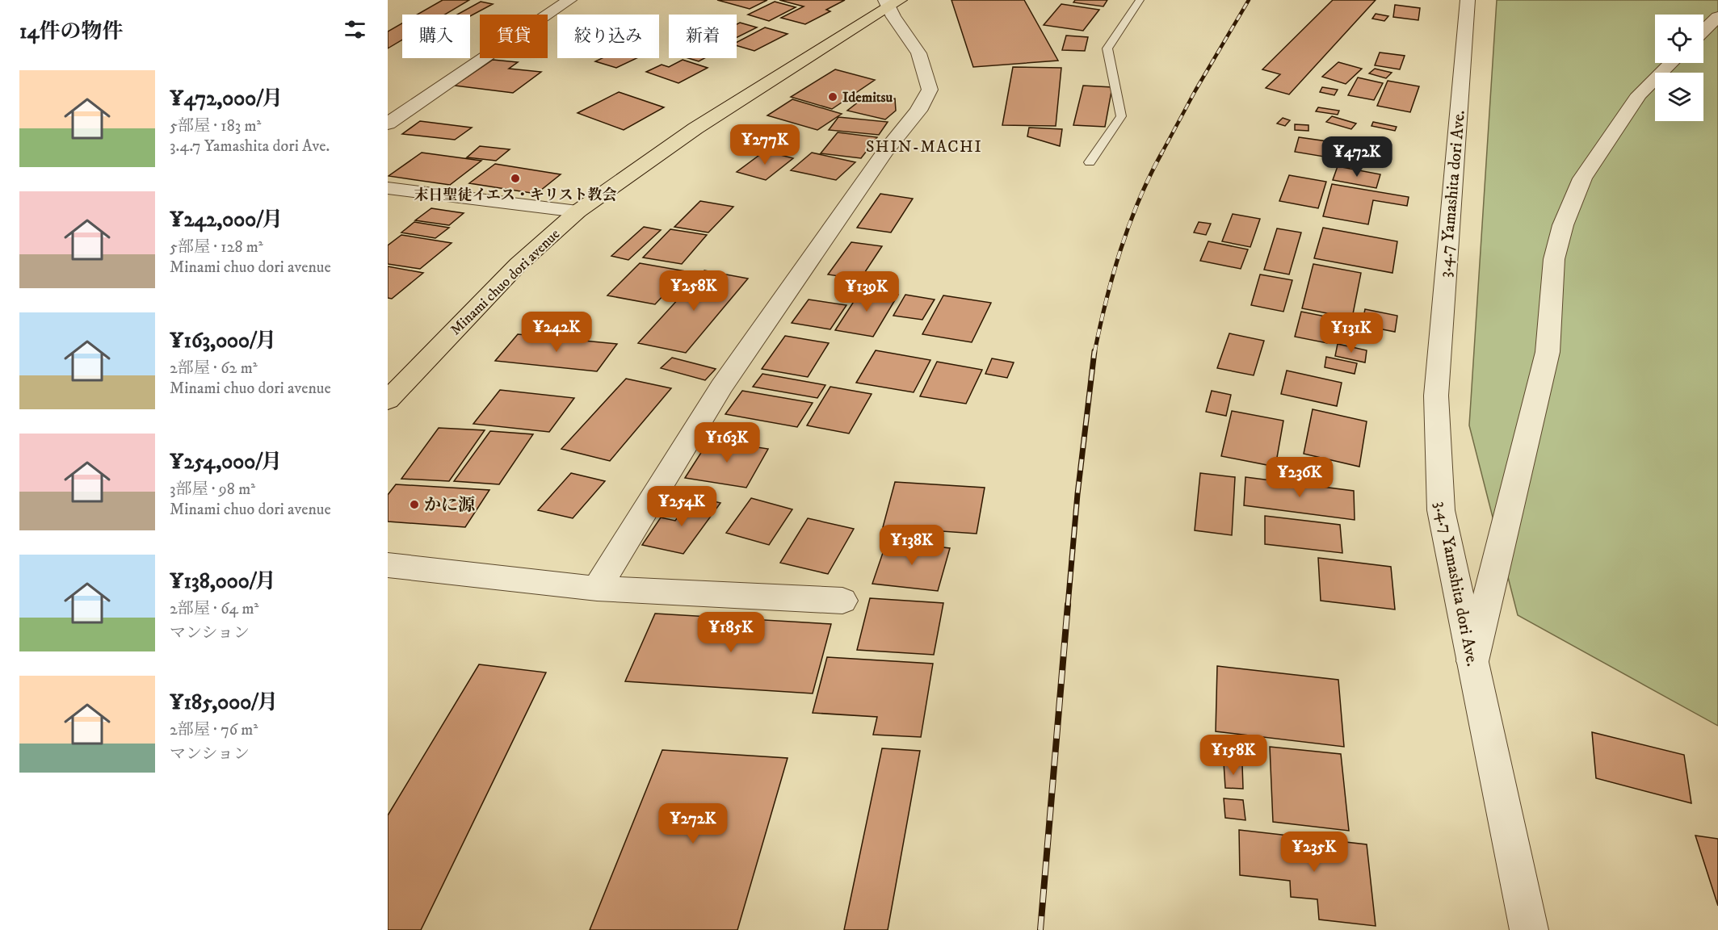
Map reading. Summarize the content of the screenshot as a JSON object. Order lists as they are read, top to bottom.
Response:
{
  "streets": {
    "highway": ["Minami chuo dori avenue"],
    "street": ["3.4.7 Yamashita dori Ave."]
  },
  "districts": ["SHIN-MACHI"],
  "places": ["Idemitsu", "末日聖徒イエス・キリスト教会", "かに源"],
  "page": {
    "heading": "14件の物件",
    "chip": [
      "購入",
      "賃貸",
      "絞り込み",
      "新着"
    ],
    "list": [
      {
        "name": "¥472,000/月",
        "note": "5部屋 · 183 m² · 3.4.7 Yamashita dori Ave."
      },
      {
        "name": "¥242,000/月",
        "note": "5部屋 · 128 m² · Minami chuo dori avenue"
      },
      {
        "name": "¥163,000/月",
        "note": "2部屋 · 62 m² · Minami chuo dori avenue"
      },
      {
        "name": "¥254,000/月",
        "note": "3部屋 · 98 m² · Minami chuo dori avenue"
      },
      {
        "name": "¥138,000/月",
        "note": "2部屋 · 64 m² · マンション"
      },
      {
        "name": "¥185,000/月",
        "note": "2部屋 · 76 m² · マンション"
      }
    ],
    "price": [
      "¥277K",
      "¥472K",
      "¥258K",
      "¥139K",
      "¥242K",
      "¥131K",
      "¥163K",
      "¥236K",
      "¥254K",
      "¥138K",
      "¥185K",
      "¥158K",
      "¥272K",
      "¥235K"
    ]
  }
}
